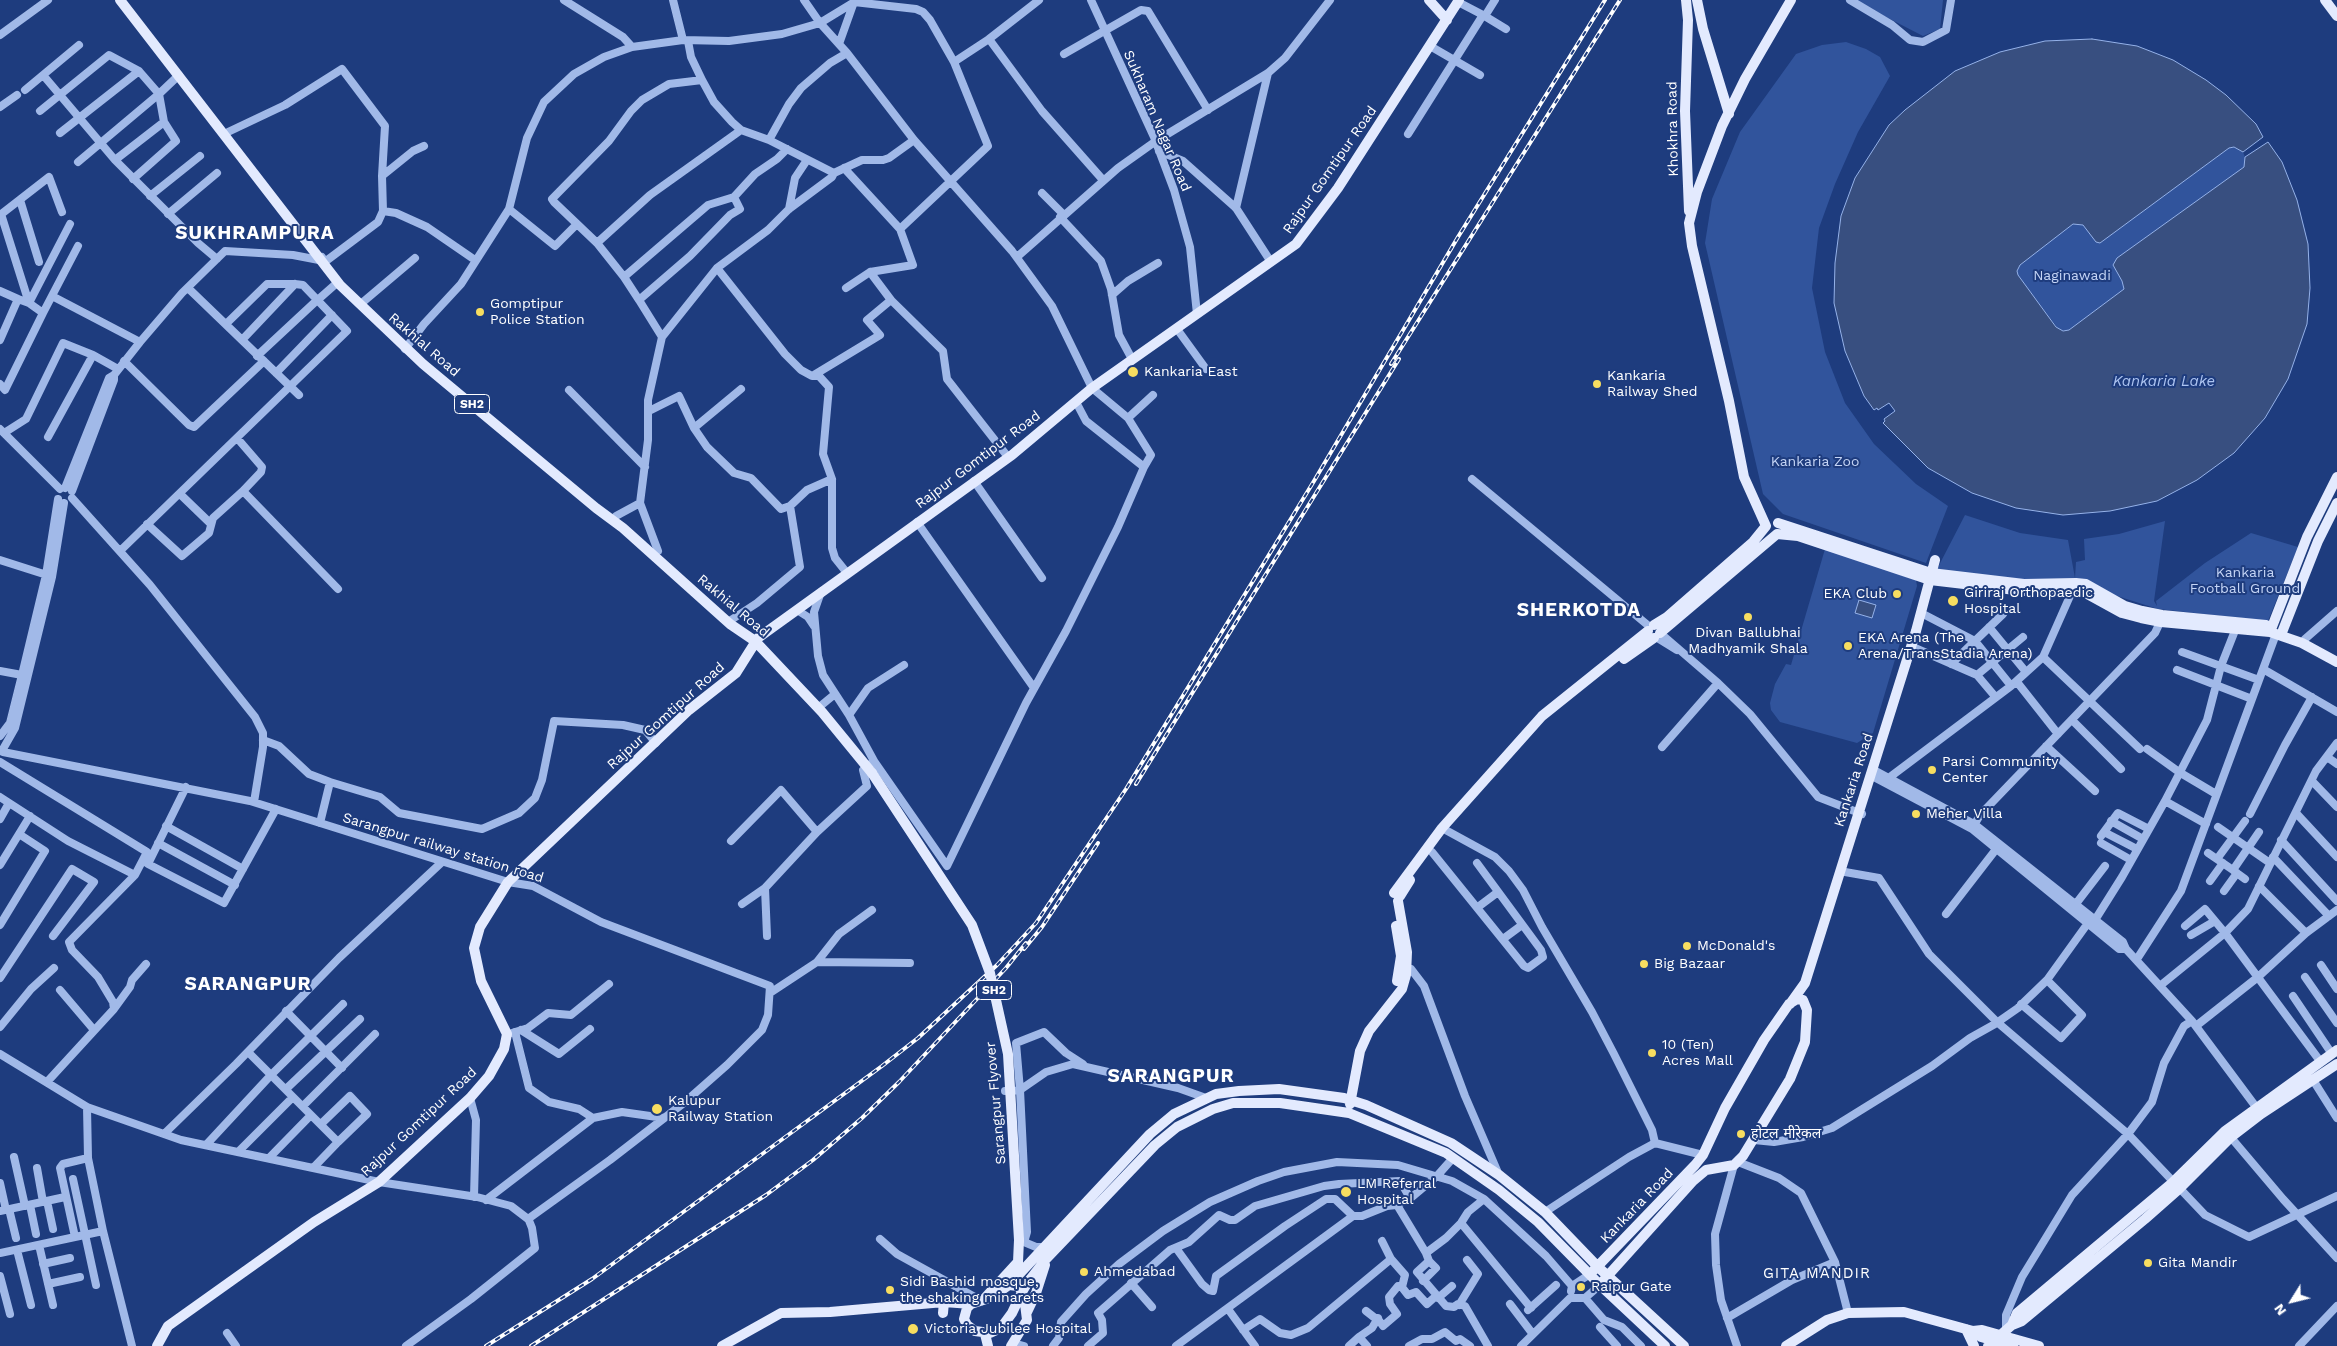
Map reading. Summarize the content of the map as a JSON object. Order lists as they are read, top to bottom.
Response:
{
  "streets": {
    "main road": [
      "Khokhra Road",
      "Rajpur Gomtipur Road",
      "Rakhial Road",
      "SH2",
      "Kankaria Road",
      "Sarangpur Flyover"
    ],
    "street": ["Sukharam Nagar Road", "Sarangpur railway station road"]
  },
  "crossings": [
    ["Sukharam Nagar Road", "Rajpur Gomtipur Road"],
    ["Rajpur Gomtipur Road", "Rakhial Road"],
    ["Rajpur Gomtipur Road", "Sarangpur railway station road"],
    ["Rakhial Road", "Sarangpur Flyover"]
  ],
  "districts": [
    "SUKHRAMPURA",
    "SHERKOTDA",
    "SARANGPUR",
    "SARANGPUR",
    "GITA MANDIR"
  ],
  "water": ["Kankaria Lake"],
  "parks": ["Naginawadi", "Kankaria Zoo", "Kankaria Football Ground"],
  "places": [
    "Gomptipur Police Station",
    "Kankaria East",
    "Kankaria Railway Shed",
    "EKA Club",
    "Giriraj Orthopaedic Hospital",
    "Divan Ballubhai Madhyamik Shala",
    "EKA Arena (The Arena/TransStadia Arena)",
    "Parsi Community Center",
    "Meher Villa",
    "McDonald's",
    "Big Bazaar",
    "10 (Ten) Acres Mall",
    "Kalupur Railway Station",
    "होटल मीरेकल",
    "LM Referral Hospital",
    "Gita Mandir",
    "Ahmedabad",
    "Raipur Gate",
    "Sidi Bashid mosque, the shaking minarets",
    "Victoria Jubilee Hospital"
  ],
  "north": "bottom left"
}
